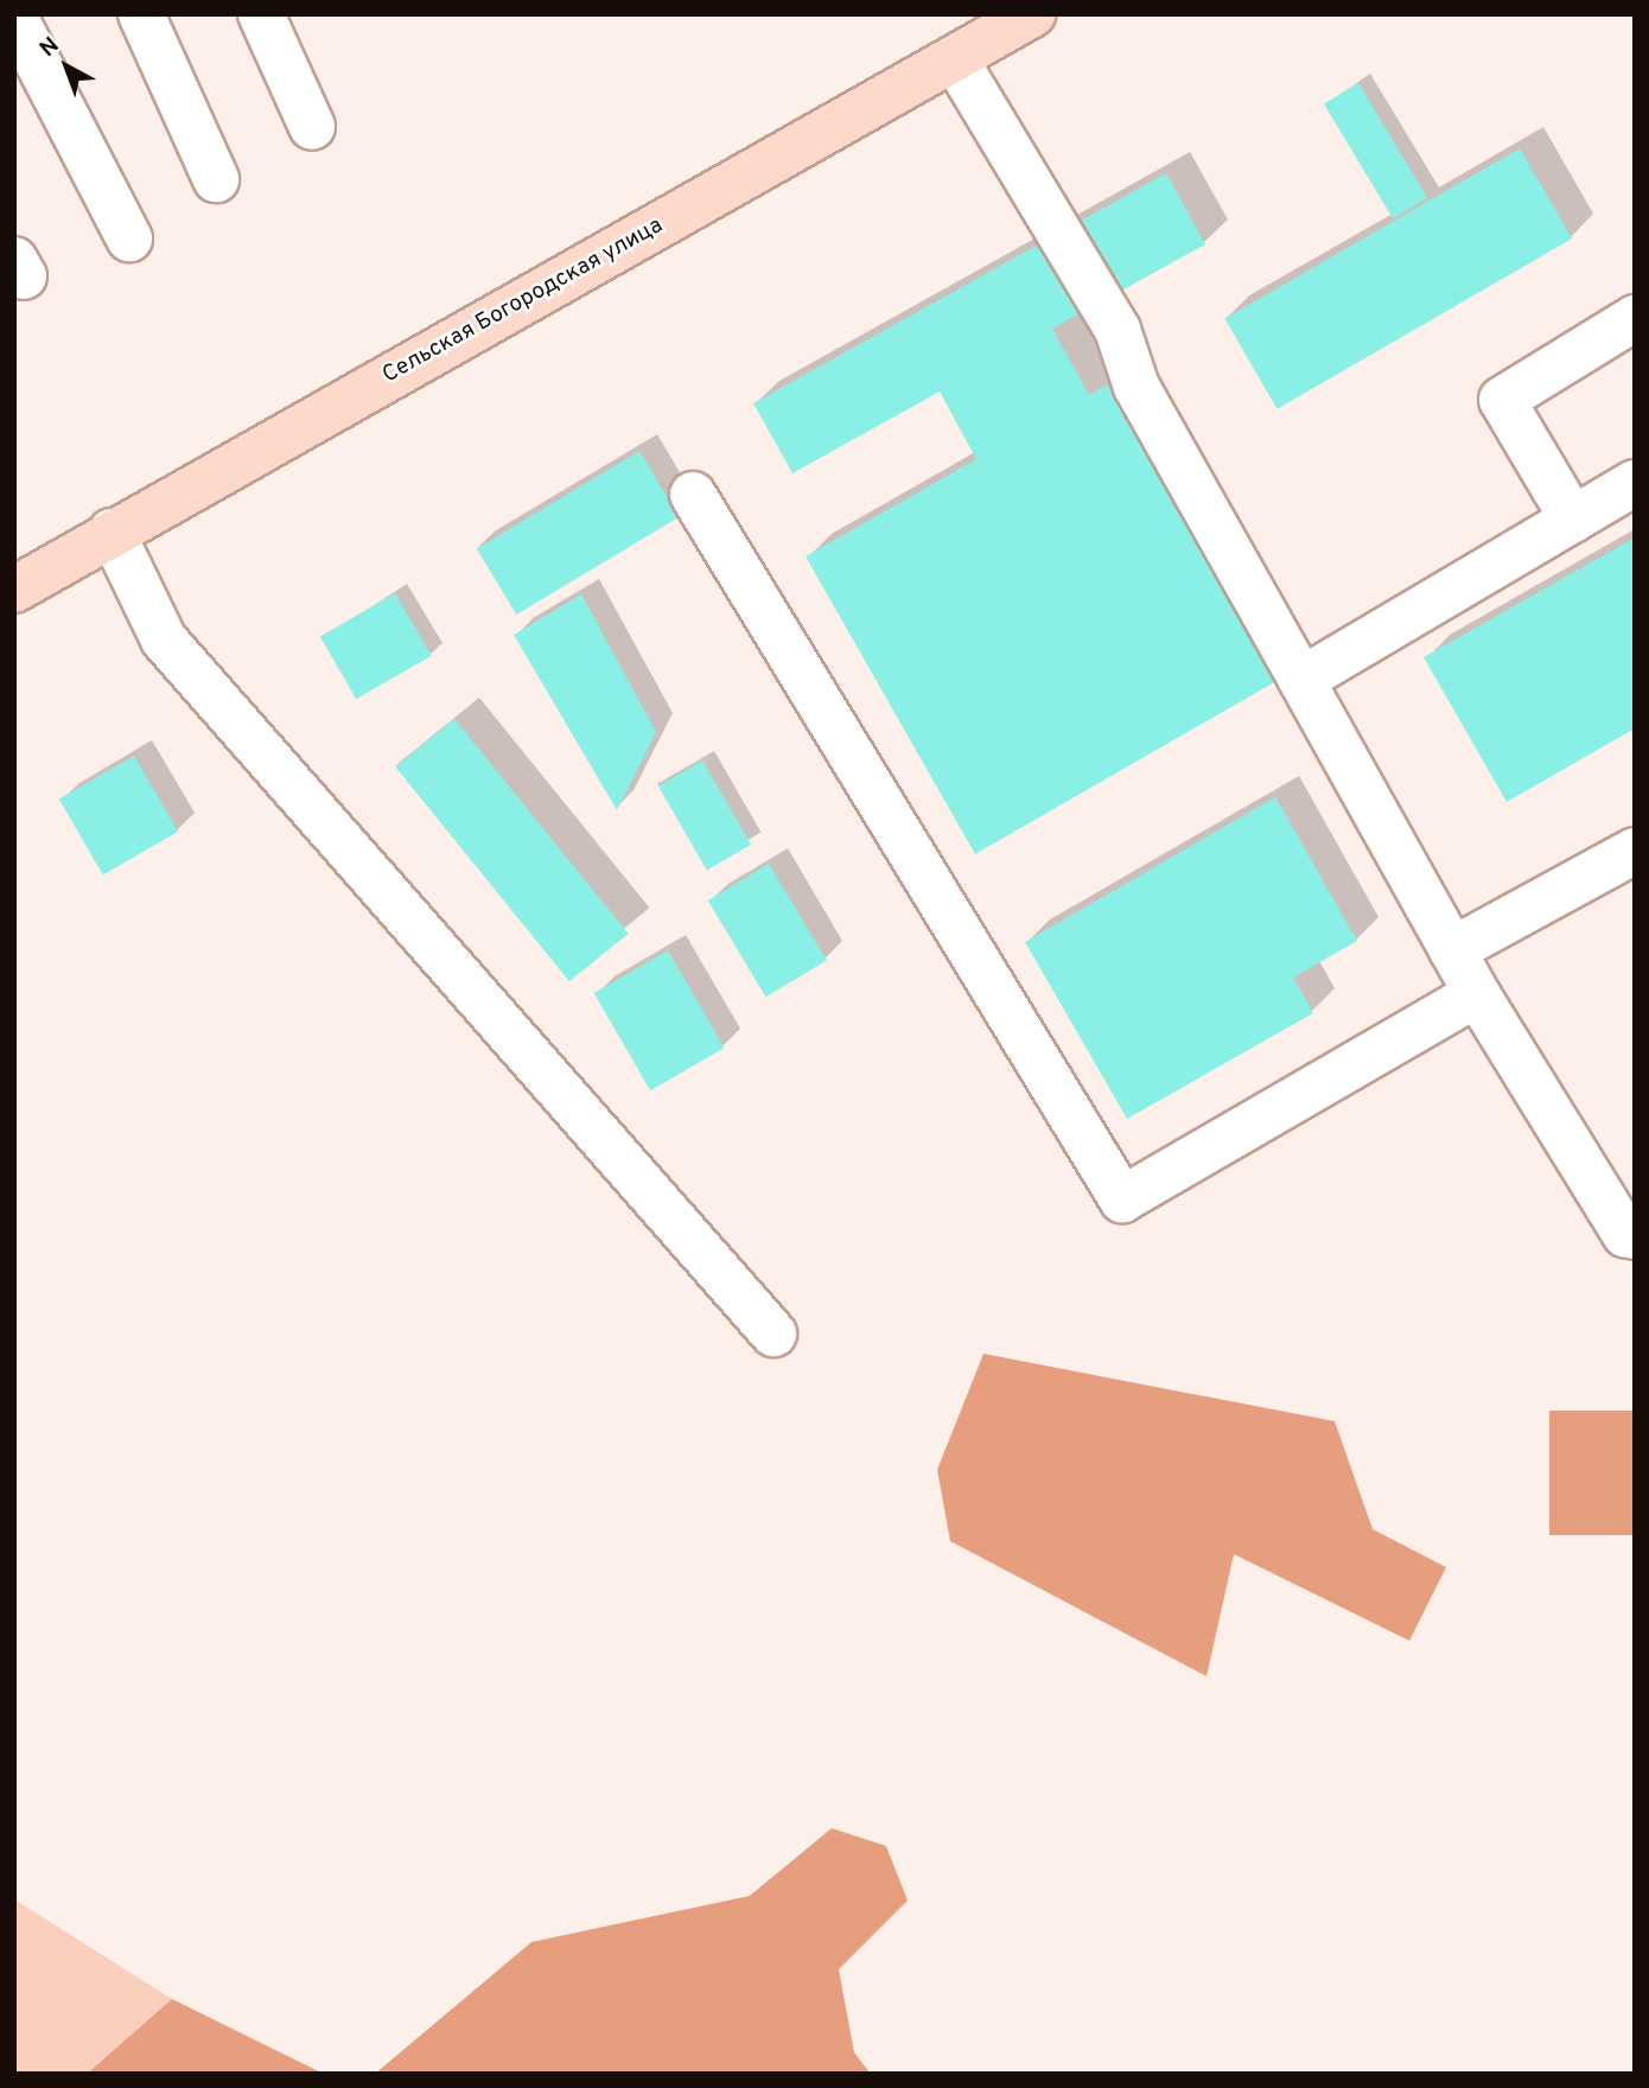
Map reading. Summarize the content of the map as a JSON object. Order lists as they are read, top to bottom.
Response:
{
  "streets": {
    "main road": ["Сельская Богородская улица"]
  },
  "north": "top left"
}
